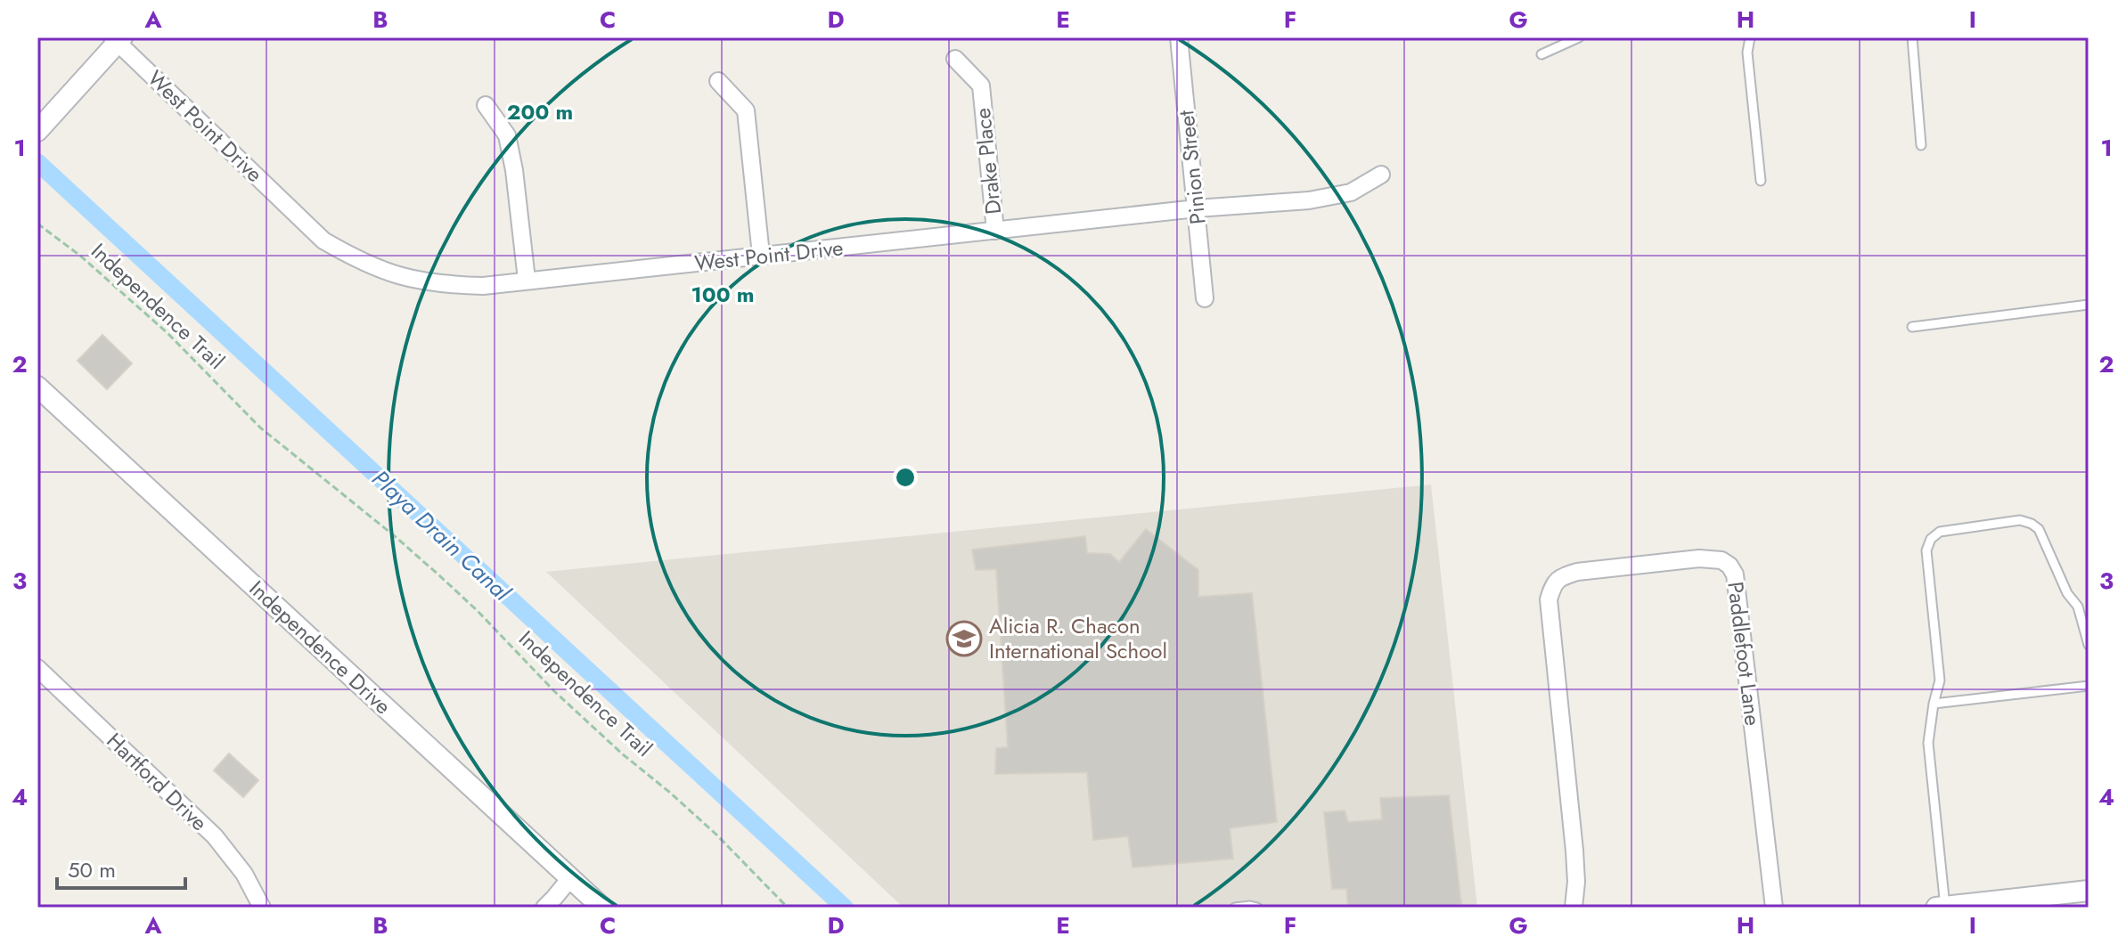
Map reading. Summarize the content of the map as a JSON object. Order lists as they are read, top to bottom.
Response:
{
  "streets": {
    "street": [
      "West Point Drive",
      "Drake Place",
      "Pinion Street",
      "Independence Drive",
      "Paddlefoot Lane",
      "Hartford Drive"
    ],
    "path": ["Independence Trail"]
  },
  "crossings": [
    ["West Point Drive", "Drake Place"],
    ["West Point Drive", "Pinion Street"]
  ],
  "water": ["Playa Drain Canal"],
  "places": {
    "school or university": ["Alicia R. Chacon International School"]
  },
  "scale_bar": "50 m",
  "grid": {
    "columns": [
      "A",
      "B",
      "C",
      "D",
      "E",
      "F",
      "G",
      "H",
      "I"
    ],
    "rows": [
      "1",
      "2",
      "3",
      "4"
    ]
  },
  "rings": ["200 m", "100 m"]
}
